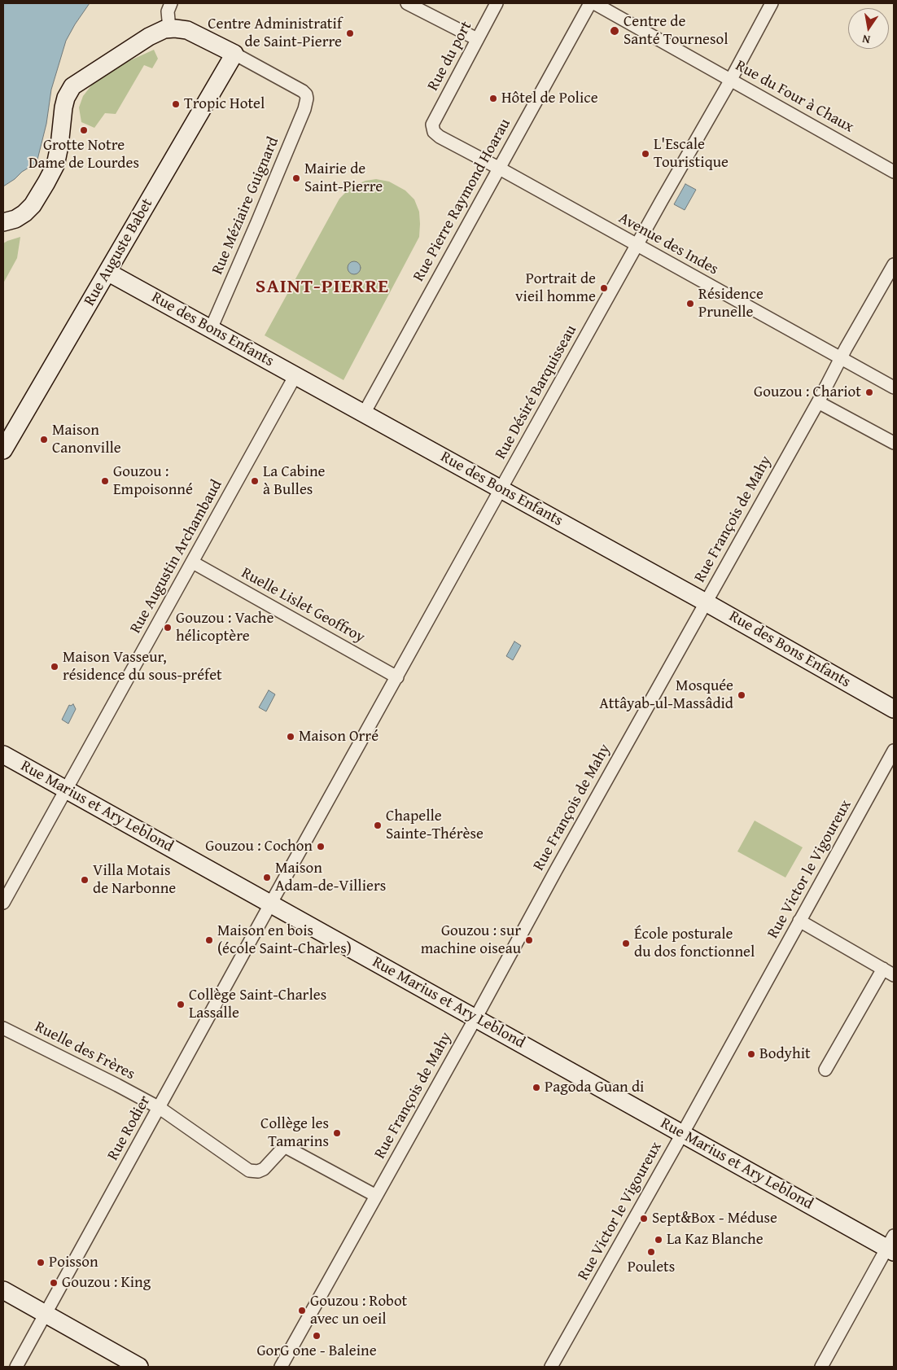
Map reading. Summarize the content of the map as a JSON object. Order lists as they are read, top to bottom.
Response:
{
  "streets": {
    "street": [
      "Rue du port",
      "Rue du Four à Chaux",
      "Rue Pierre Raymond Hoarau",
      "Rue Méziaire Guignard",
      "Avenue des Indes",
      "Rue Auguste Babet",
      "Rue des Bons Enfants",
      "Rue Désiré Barquisseau",
      "Rue François de Mahy",
      "Rue Augustin Archambaud",
      "Ruelle Lislet Geoffroy",
      "Rue Marius et Ary Leblond",
      "Rue Victor le Vigoureux",
      "Ruelle des Frères",
      "Rue Rodier"
    ]
  },
  "crossings": [
    ["Rue du port", "Avenue des Indes"],
    ["Rue du Four à Chaux", "Rue Désiré Barquisseau"],
    ["Rue Pierre Raymond Hoarau", "Avenue des Indes"],
    ["Rue Pierre Raymond Hoarau", "Rue des Bons Enfants"],
    ["Rue Méziaire Guignard", "Rue Auguste Babet"],
    ["Rue Méziaire Guignard", "Rue des Bons Enfants"],
    ["Avenue des Indes", "Rue Désiré Barquisseau"],
    ["Avenue des Indes", "Rue François de Mahy"],
    ["Rue Auguste Babet", "Rue des Bons Enfants"],
    ["Rue des Bons Enfants", "Rue Désiré Barquisseau"],
    ["Rue des Bons Enfants", "Rue François de Mahy"],
    ["Rue des Bons Enfants", "Rue Augustin Archambaud"],
    ["Rue Désiré Barquisseau", "Ruelle Lislet Geoffroy"],
    ["Rue Désiré Barquisseau", "Rue Marius et Ary Leblond"],
    ["Rue Désiré Barquisseau", "Rue Rodier"],
    ["Rue François de Mahy", "Rue Marius et Ary Leblond"],
    ["Rue François de Mahy", "Ruelle des Frères"],
    ["Rue Augustin Archambaud", "Ruelle Lislet Geoffroy"],
    ["Rue Augustin Archambaud", "Rue Marius et Ary Leblond"],
    ["Rue Marius et Ary Leblond", "Rue Victor le Vigoureux"],
    ["Rue Marius et Ary Leblond", "Rue Rodier"],
    ["Ruelle des Frères", "Rue Rodier"]
  ],
  "districts": ["SAINT-PIERRE"],
  "places": [
    "Centre de Santé Tournesol",
    "Centre Administratif de Saint-Pierre",
    "Hôtel de Police",
    "Tropic Hotel",
    "Grotte Notre Dame de Lourdes",
    "L'Escale Touristique",
    "Mairie de Saint-Pierre",
    "Portrait de vieil homme",
    "Résidence Prunelle",
    "Gouzou : Chariot",
    "Maison Canonville",
    "Gouzou : Empoisonné",
    "La Cabine à Bulles",
    "Gouzou : Vache hélicoptère",
    "Maison Vasseur, résidence du sous-préfet",
    "Mosquée Attâyab-ul-Massâdid",
    "Maison Orré",
    "Chapelle Sainte-Thérèse",
    "Gouzou : Cochon",
    "Maison Adam-de-Villiers",
    "Villa Motais de Narbonne",
    "Maison en bois (école Saint-Charles)",
    "Gouzou : sur machine oiseau",
    "École posturale du dos fonctionnel",
    "Collège Saint-Charles Lassalle",
    "Bodyhit",
    "Pagoda Guan di",
    "Collège les Tamarins",
    "Sept&Box - Méduse",
    "La Kaz Blanche",
    "Poulets",
    "Poisson",
    "Gouzou : King",
    "Gouzou : Robot avec un oeil",
    "GorG one - Baleine"
  ],
  "north": "bottom"
}
